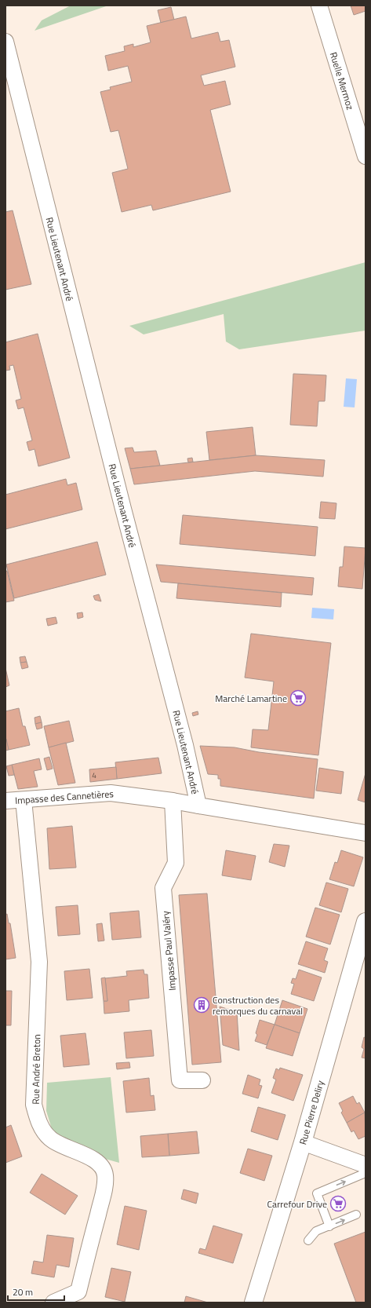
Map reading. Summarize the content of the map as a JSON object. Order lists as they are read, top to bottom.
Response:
{
  "streets": {
    "street": [
      "Ruelle Mermoz",
      "Rue Lieutenant André",
      "Impasse des Cannetières",
      "Impasse Paul Valéry",
      "Rue André Breton",
      "Rue Pierre Deliry"
    ]
  },
  "crossings": [
    ["Rue Lieutenant André", "Impasse des Cannetières"],
    ["Impasse des Cannetières", "Impasse Paul Valéry"],
    ["Impasse des Cannetières", "Rue André Breton"]
  ],
  "places": {
    "supermarket": ["Marché Lamartine", "Carrefour Drive"],
    "building": ["Construction des remorques du carnaval"]
  },
  "house_numbers": ["4"],
  "scale_bar": "20 m"
}
